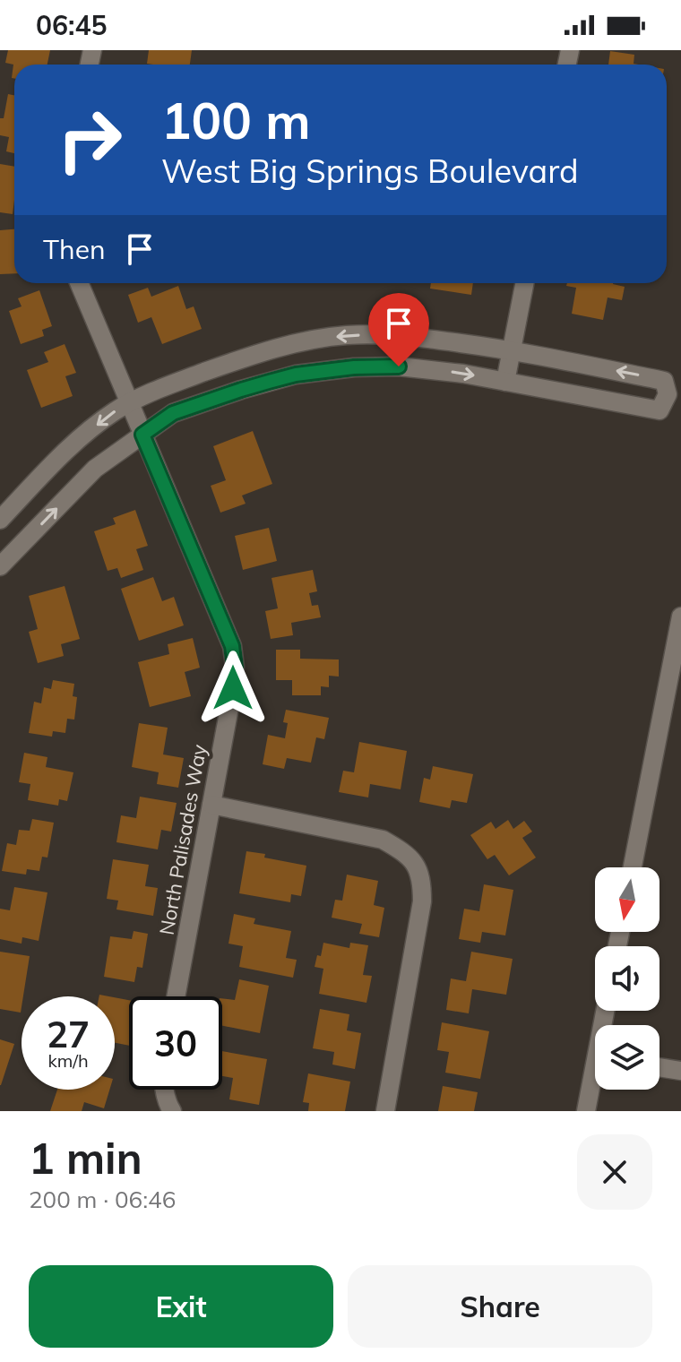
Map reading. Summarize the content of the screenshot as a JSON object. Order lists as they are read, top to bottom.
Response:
{
  "streets": {
    "street": ["North Palisades Way"]
  },
  "north": "bottom",
  "page": {
    "status": "06:45",
    "turn": ["100 m", "West Big Springs Boulevard"],
    "then": "Then",
    "speed": "27 km/h",
    "limit": "30",
    "heading": ["1 min", "200 m · 06:46"],
    "buttons": ["Exit", "Share"]
  }
}
